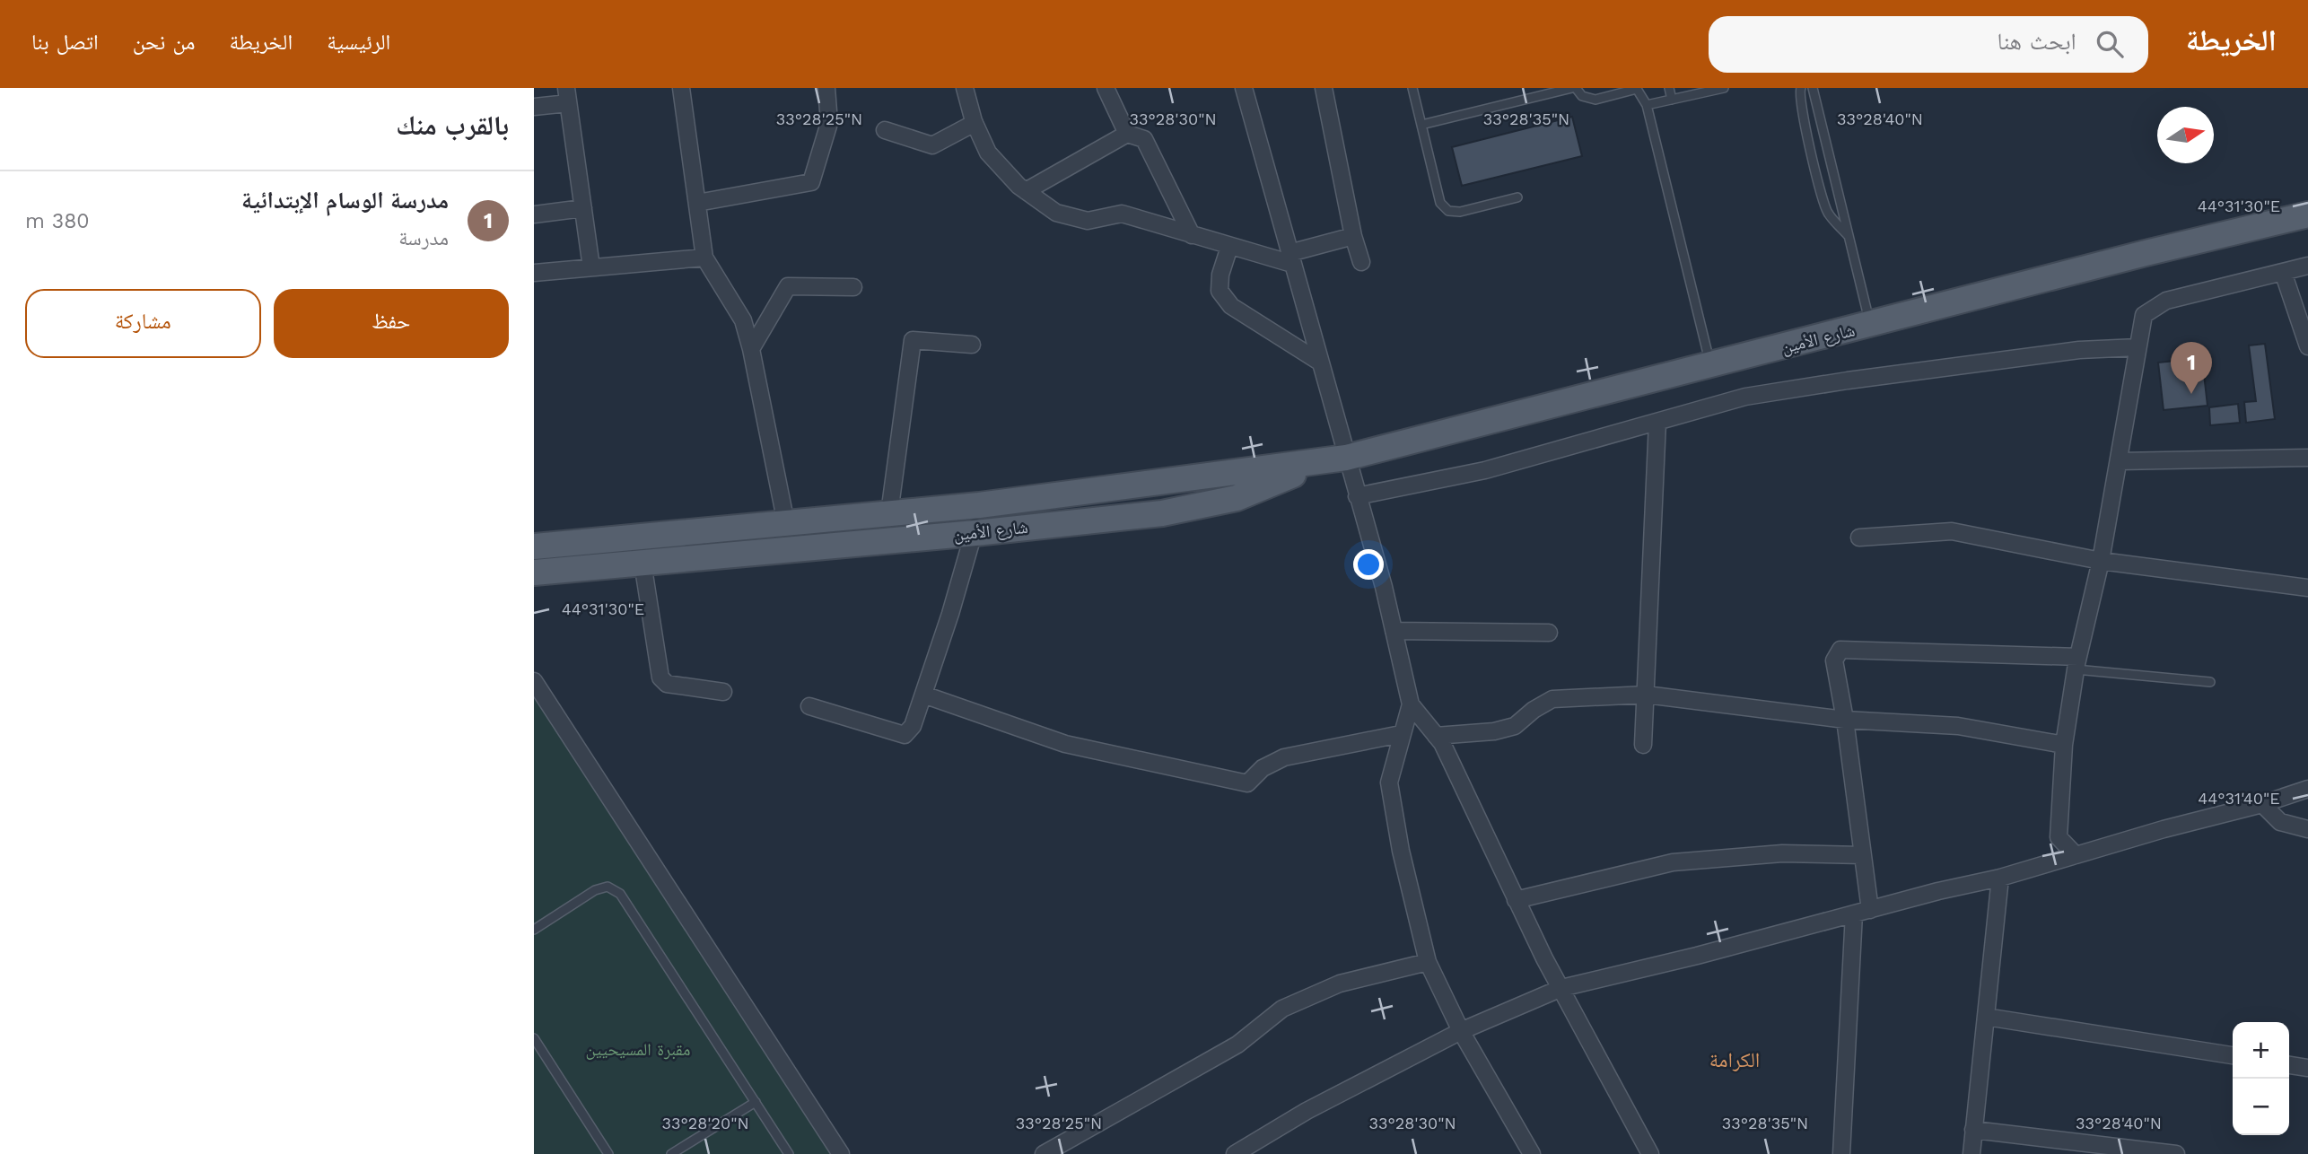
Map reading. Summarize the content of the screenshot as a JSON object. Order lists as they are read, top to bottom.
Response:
{
  "streets": {
    "main road": ["شارع الأمين"]
  },
  "districts": ["الكرامة"],
  "parks": ["مقبرة المسيحيين"],
  "north": "right",
  "page": {
    "header": "الخريطة",
    "search": "ابحث هنا",
    "nav": [
      "الرئيسية",
      "الخريطة",
      "من نحن",
      "اتصل بنا"
    ],
    "heading": "بالقرب منك",
    "list": [
      {
        "mark": "1",
        "name": "مدرسة الوسام الإبتدائية",
        "note": "مدرسة",
        "value": "380 m"
      }
    ],
    "buttons": ["حفظ", "مشاركة"],
    "pins": "1",
    "map_buttons": ["+", "−"]
  },
  "coordinates": [
    "33°28'25\"N",
    "33°28'30\"N",
    "33°28'35\"N",
    "33°28'40\"N",
    "44°31'30\"E",
    "44°31'40\"E",
    "33°28'20\"N"
  ]
}
